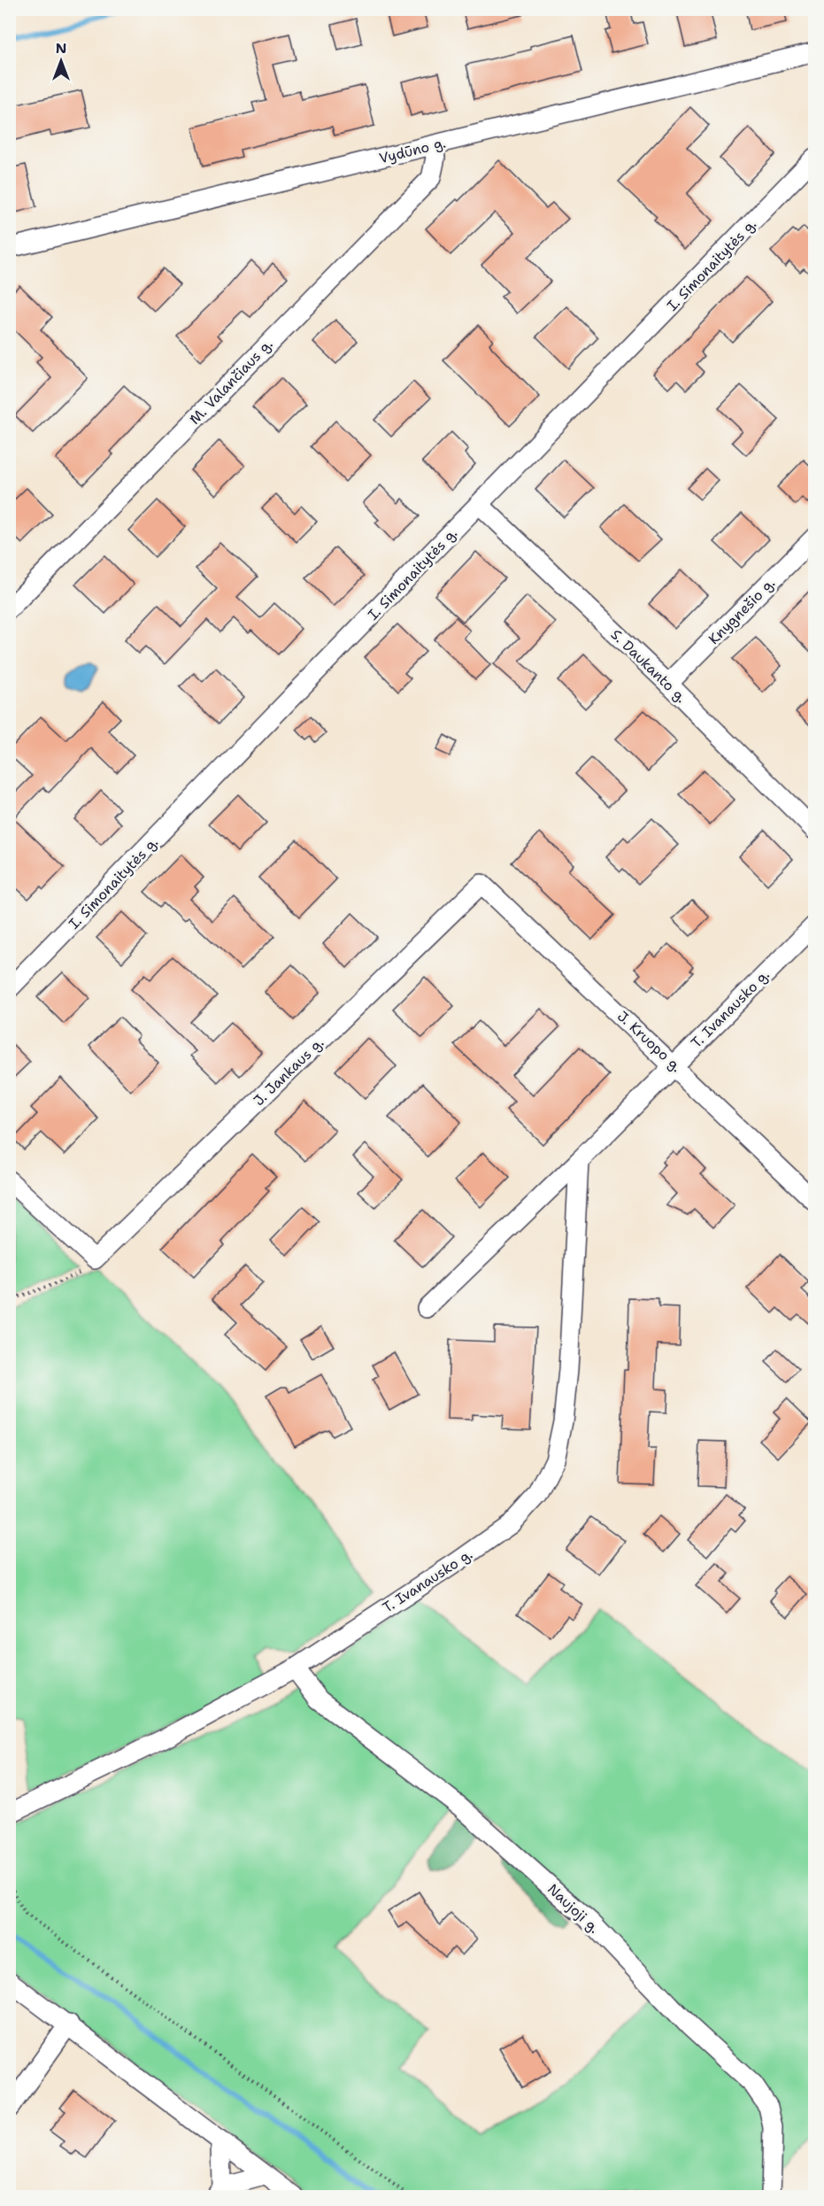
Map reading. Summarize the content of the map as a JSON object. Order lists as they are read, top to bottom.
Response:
{
  "streets": {
    "street": [
      "Vydūno g.",
      "I. Simonaitytės g.",
      "M. Valančiaus g.",
      "Knygnešio g.",
      "S. Daukanto g.",
      "T. Ivanausko g.",
      "J. Kruopo g.",
      "J. Jankaus g.",
      "Naujoji g."
    ]
  },
  "crossings": [
    ["Vydūno g.", "M. Valančiaus g."],
    ["I. Simonaitytės g.", "S. Daukanto g."],
    ["Knygnešio g.", "S. Daukanto g."],
    ["T. Ivanausko g.", "J. Kruopo g."],
    ["T. Ivanausko g.", "Naujoji g."],
    ["J. Kruopo g.", "J. Jankaus g."]
  ],
  "north": "top"
}
